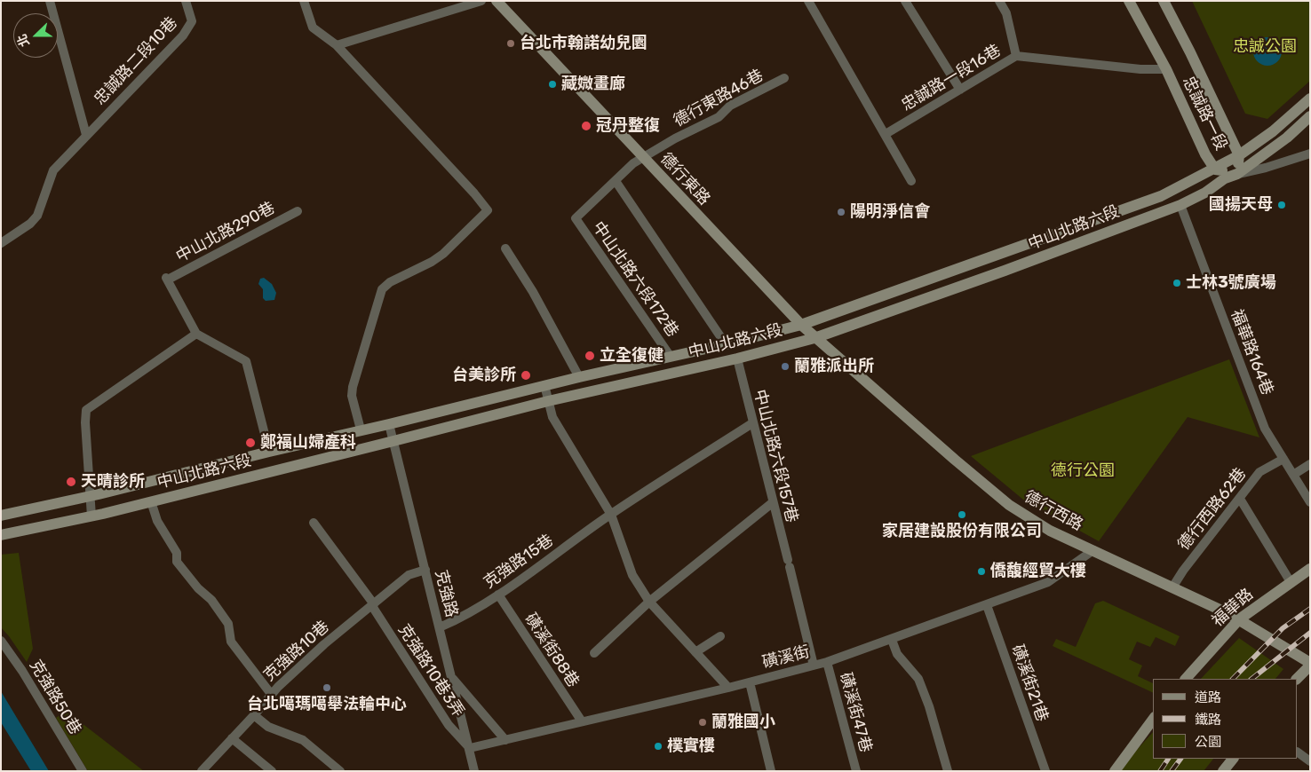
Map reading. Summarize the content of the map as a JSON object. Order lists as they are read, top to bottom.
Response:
{
  "streets": {
    "main road": [
      "忠誠路一段",
      "德行東路",
      "中山北路六段",
      "德行西路",
      "福華路"
    ],
    "street": [
      "忠誠路二段10巷",
      "忠誠路一段16巷",
      "德行東路46巷",
      "中山北路290巷",
      "中山北路六段172巷",
      "福華路164巷",
      "中山北路六段157巷",
      "德行西路62巷",
      "克強路15巷",
      "克強路",
      "磺溪街88巷",
      "克強路10巷",
      "磺溪街",
      "克強路10巷3弄",
      "磺溪街21巷",
      "克強路50巷",
      "磺溪街47巷"
    ]
  },
  "crossings": [
    ["忠誠路一段16巷", "忠誠路一段"],
    ["德行東路46巷", "德行東路"],
    ["德行東路46巷", "中山北路六段172巷"],
    ["忠誠路一段", "中山北路六段"],
    ["德行東路", "中山北路六段"],
    ["德行東路", "德行西路"],
    ["中山北路六段", "中山北路六段172巷"],
    ["中山北路六段", "福華路164巷"],
    ["中山北路六段", "中山北路六段157巷"],
    ["中山北路六段", "德行西路"],
    ["中山北路六段", "克強路"],
    ["福華路164巷", "德行西路62巷"],
    ["中山北路六段157巷", "克強路15巷"],
    ["中山北路六段157巷", "磺溪街"],
    ["德行西路62巷", "德行西路"],
    ["德行西路", "福華路"],
    ["德行西路", "磺溪街"],
    ["克強路15巷", "克強路"],
    ["克強路15巷", "磺溪街88巷"],
    ["克強路", "克強路10巷"],
    ["克強路", "磺溪街"],
    ["克強路", "克強路10巷3弄"],
    ["磺溪街88巷", "磺溪街"],
    ["克強路10巷", "克強路10巷3弄"],
    ["磺溪街", "克強路10巷3弄"],
    ["磺溪街", "磺溪街21巷"],
    ["磺溪街", "磺溪街47巷"]
  ],
  "parks": ["忠誠公園", "德行公園"],
  "places": [
    "台北市翰諾幼兒園",
    "藏媺畫廊",
    "冠丹整復",
    "國揚天母",
    "陽明淨信會",
    "士林3號廣場",
    "立全復健",
    "蘭雅派出所",
    "台美診所",
    "鄭福山婦產科",
    "天晴診所",
    "家居建設股份有限公司",
    "僑馥經貿大樓",
    "台北噶瑪噶舉法輪中心",
    "蘭雅國小",
    "樸實樓"
  ],
  "legend": ["道路", "鐵路", "公園"],
  "north": "left"
}
